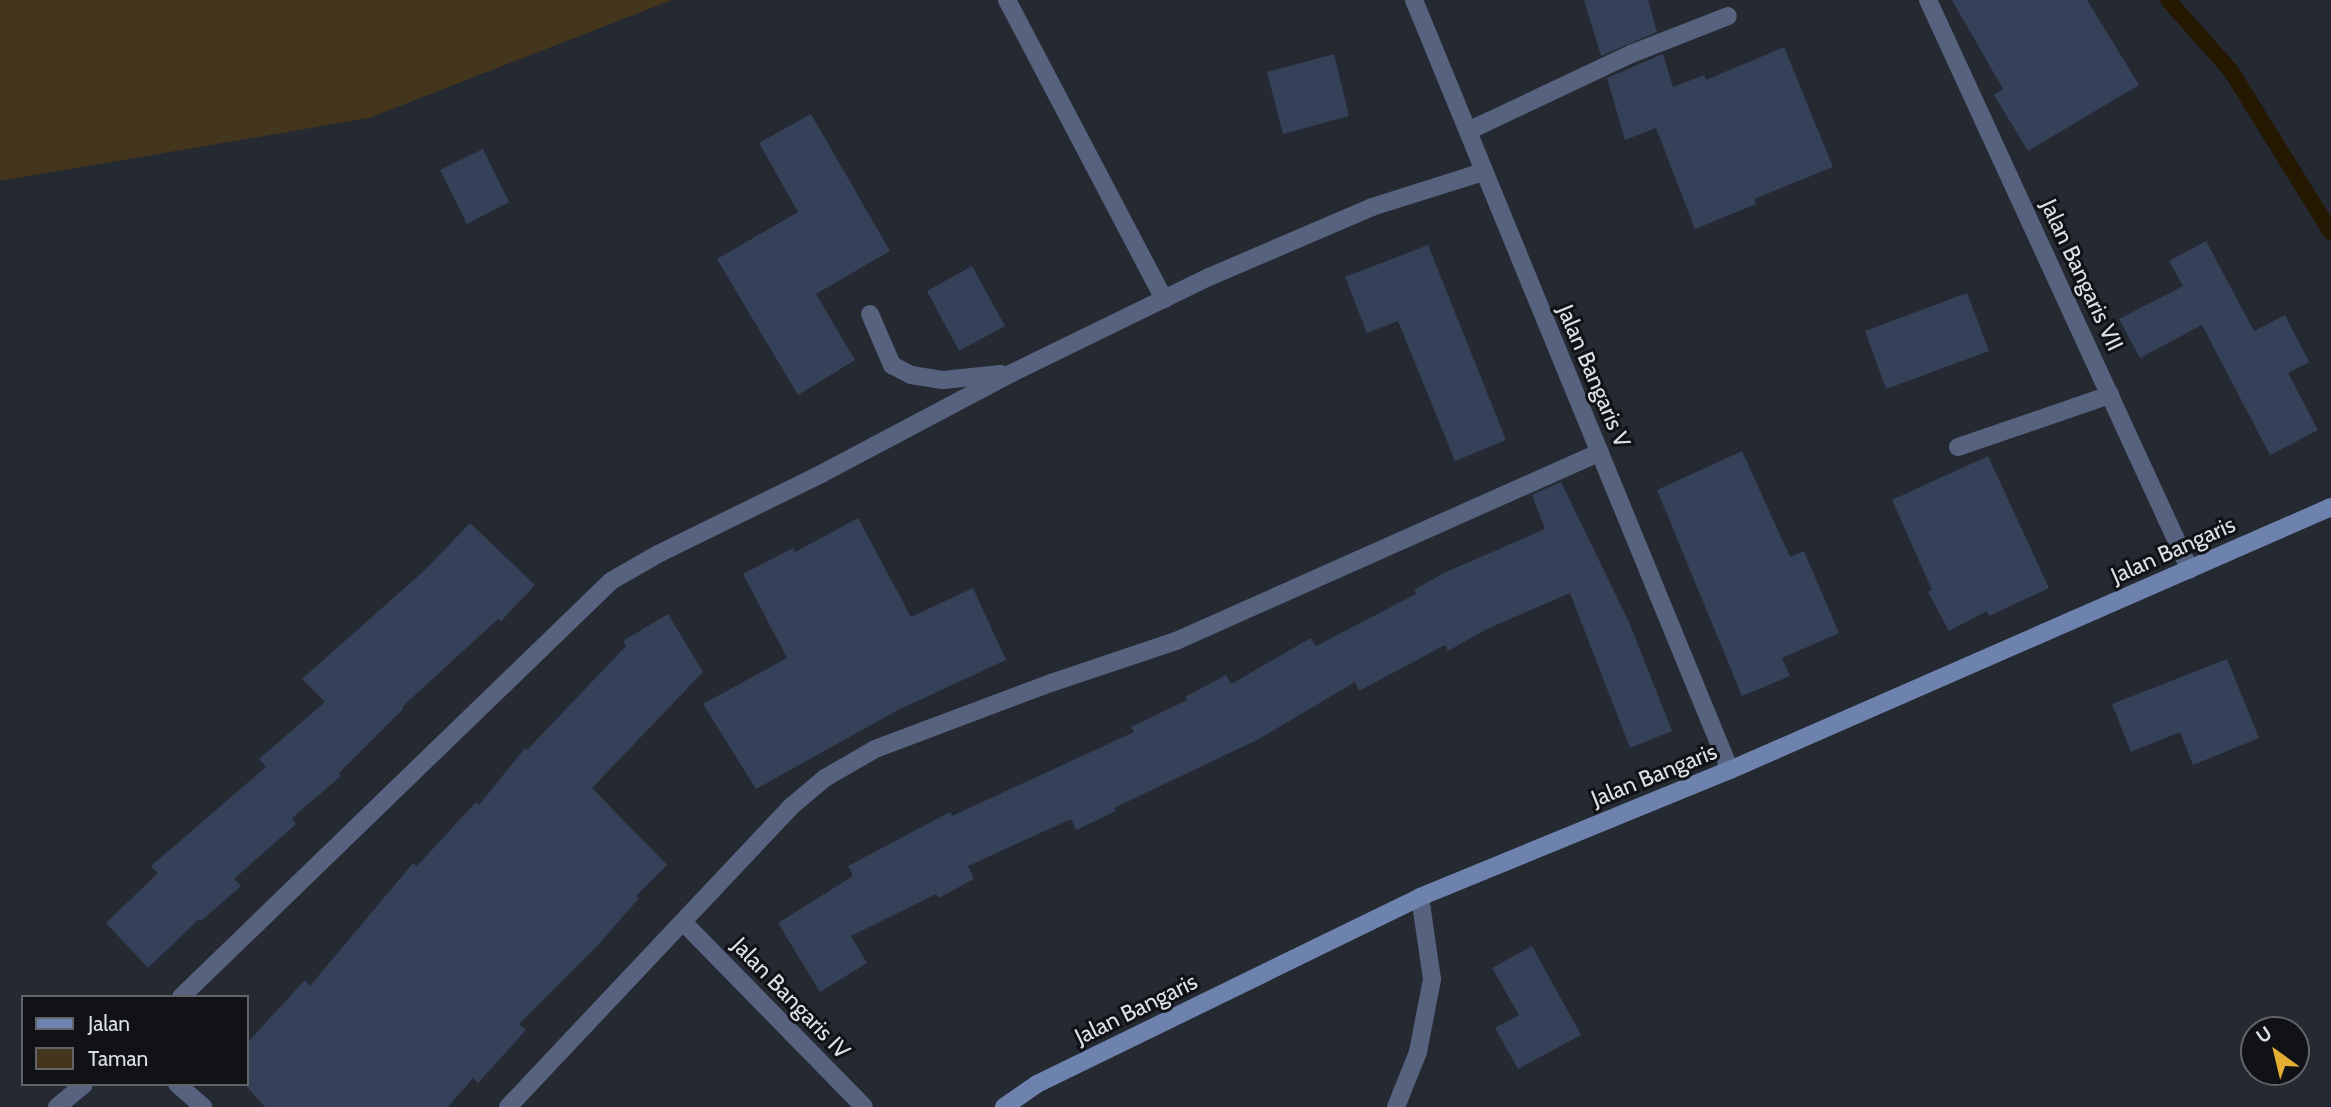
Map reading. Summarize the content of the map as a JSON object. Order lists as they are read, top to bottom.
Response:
{
  "streets": {
    "street": [
      "Jalan Bangaris VII",
      "Jalan Bangaris V",
      "Jalan Bangaris",
      "Jalan Bangaris IV"
    ]
  },
  "crossings": [
    ["Jalan Bangaris VII", "Jalan Bangaris"],
    ["Jalan Bangaris V", "Jalan Bangaris"]
  ],
  "legend": ["Jalan", "Taman"],
  "north": "top left"
}
